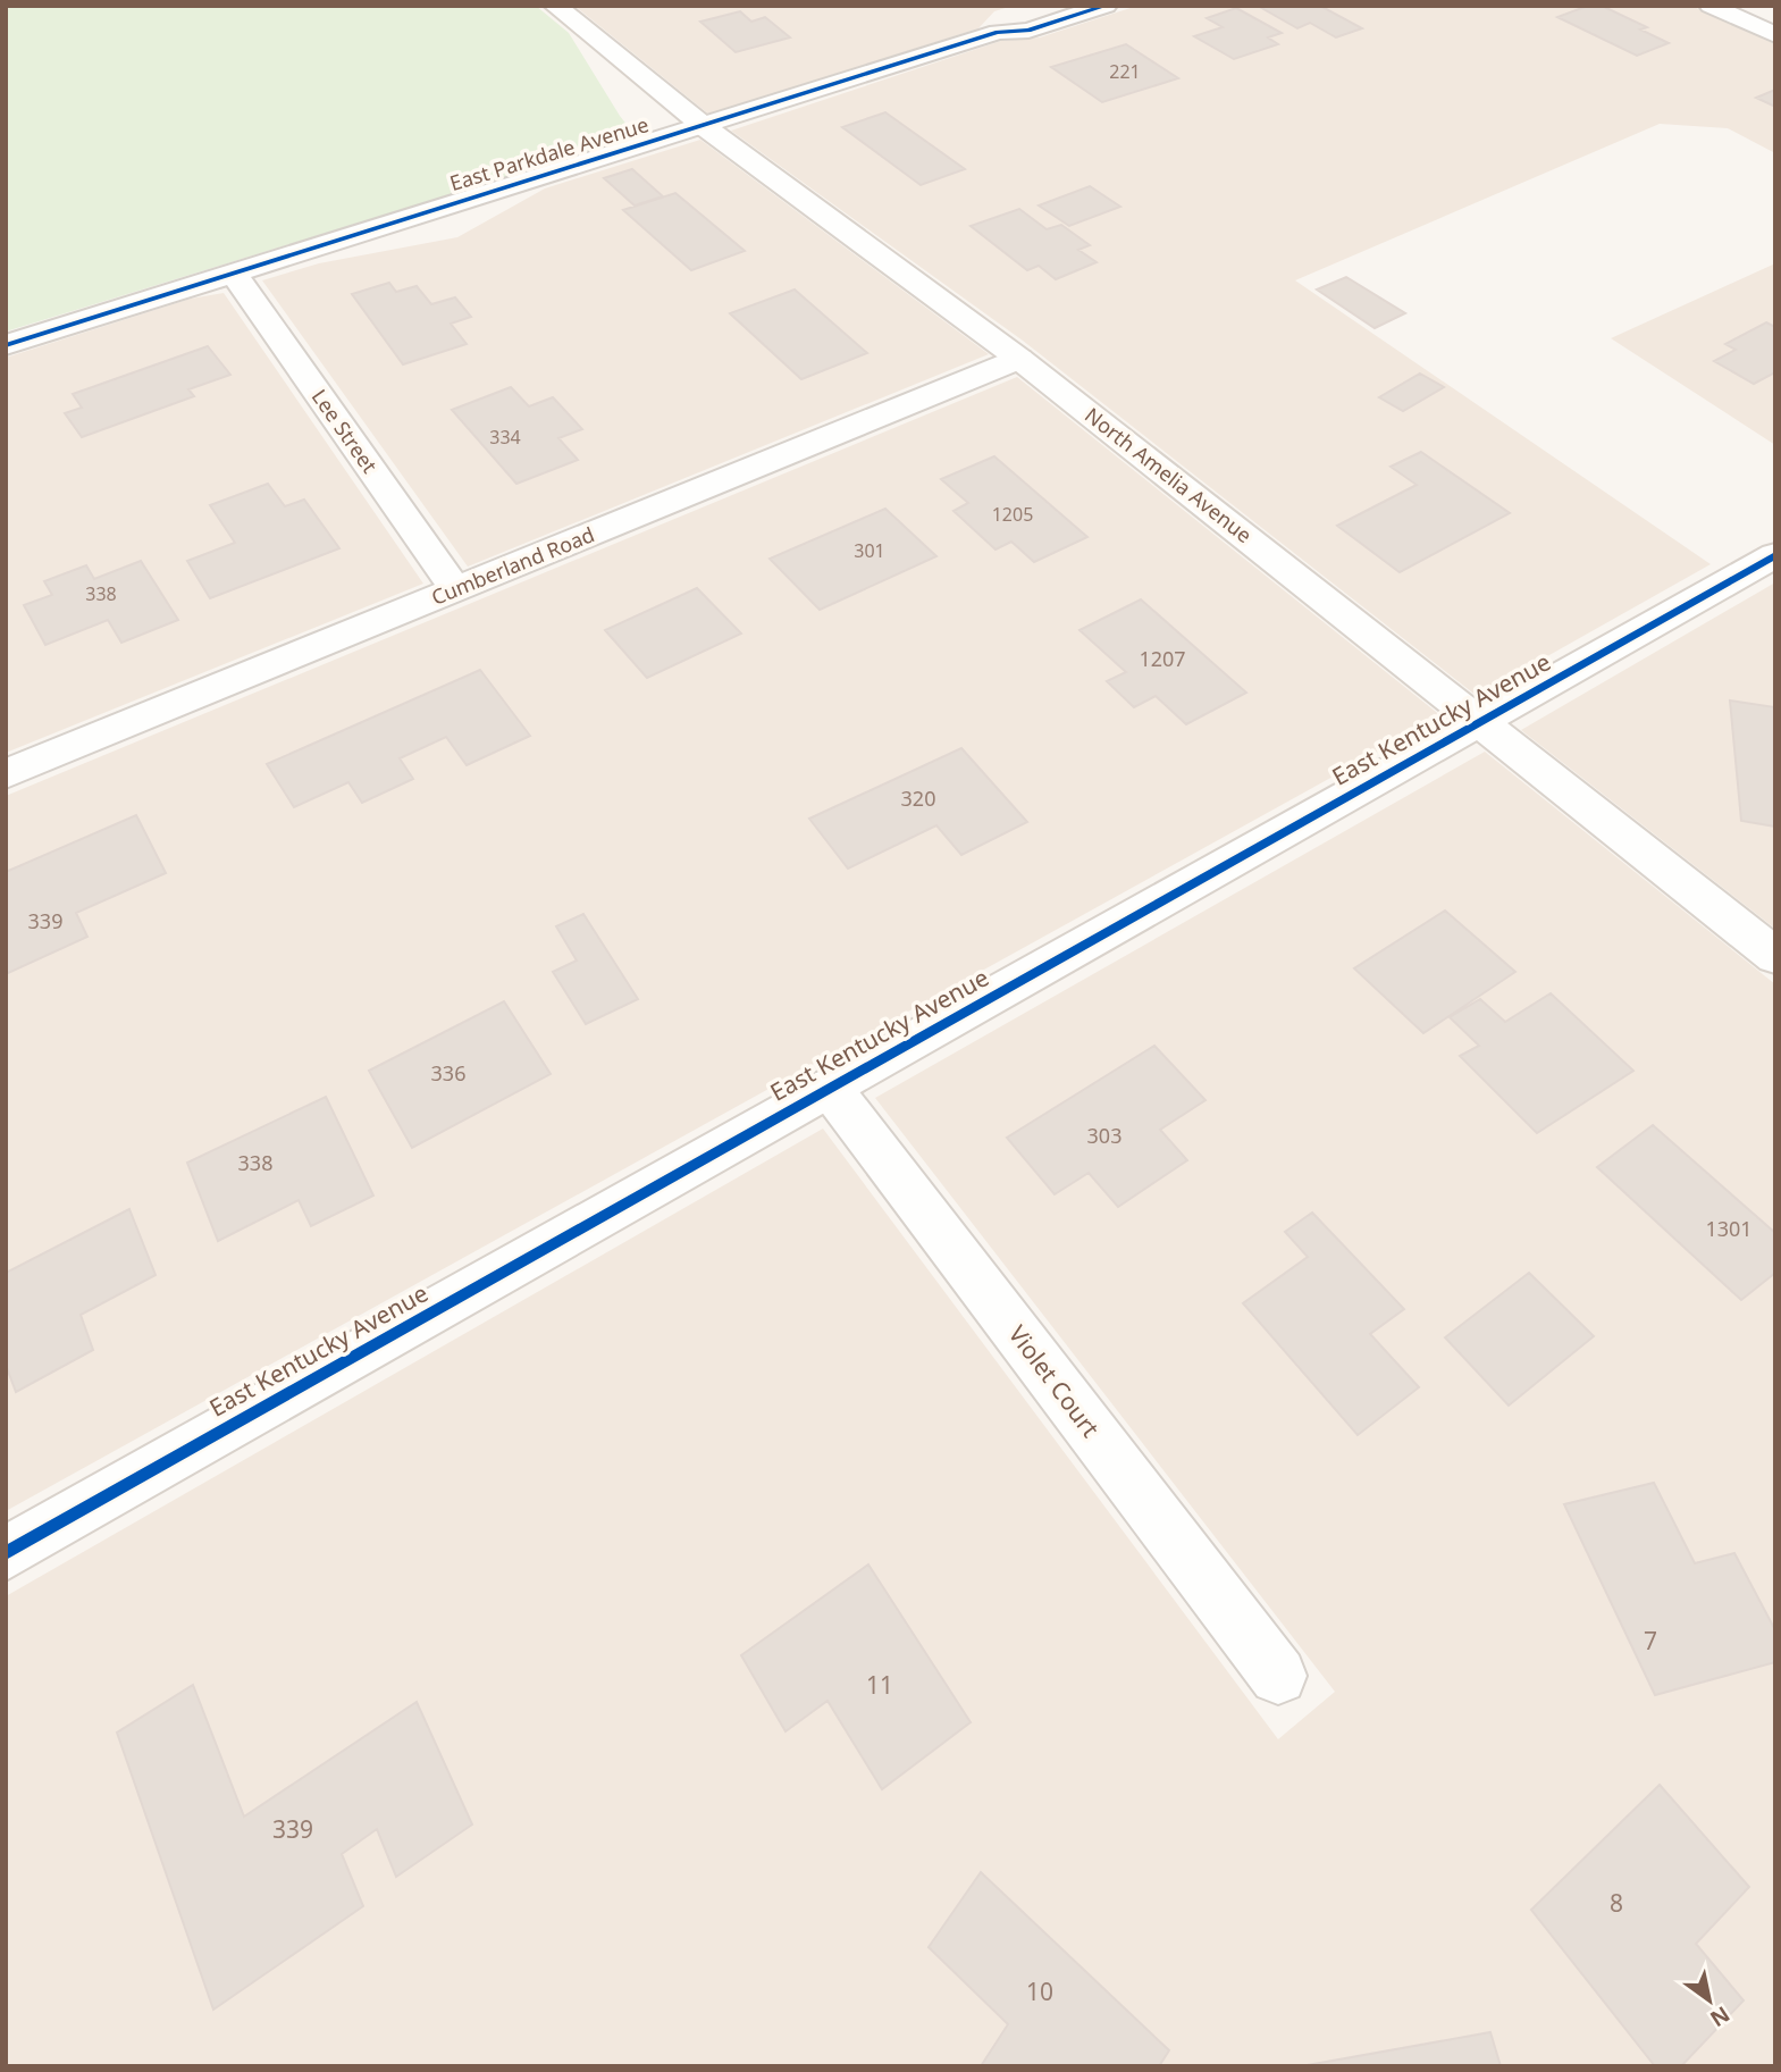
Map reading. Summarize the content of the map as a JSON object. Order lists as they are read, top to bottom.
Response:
{
  "streets": {
    "street": [
      "East Parkdale Avenue",
      "Lee Street",
      "North Amelia Avenue",
      "Cumberland Road",
      "East Kentucky Avenue",
      "Violet Court"
    ]
  },
  "crossings": [
    ["East Parkdale Avenue", "Lee Street"],
    ["East Parkdale Avenue", "North Amelia Avenue"],
    ["Lee Street", "Cumberland Road"],
    ["North Amelia Avenue", "Cumberland Road"],
    ["North Amelia Avenue", "East Kentucky Avenue"],
    ["East Kentucky Avenue", "Violet Court"]
  ],
  "house_numbers": [
    "221",
    "334",
    "1205",
    "301",
    "338",
    "1207",
    "320",
    "339",
    "336",
    "303",
    "338",
    "1301",
    "7",
    "11",
    "339",
    "8",
    "10"
  ],
  "north": "bottom right"
}
